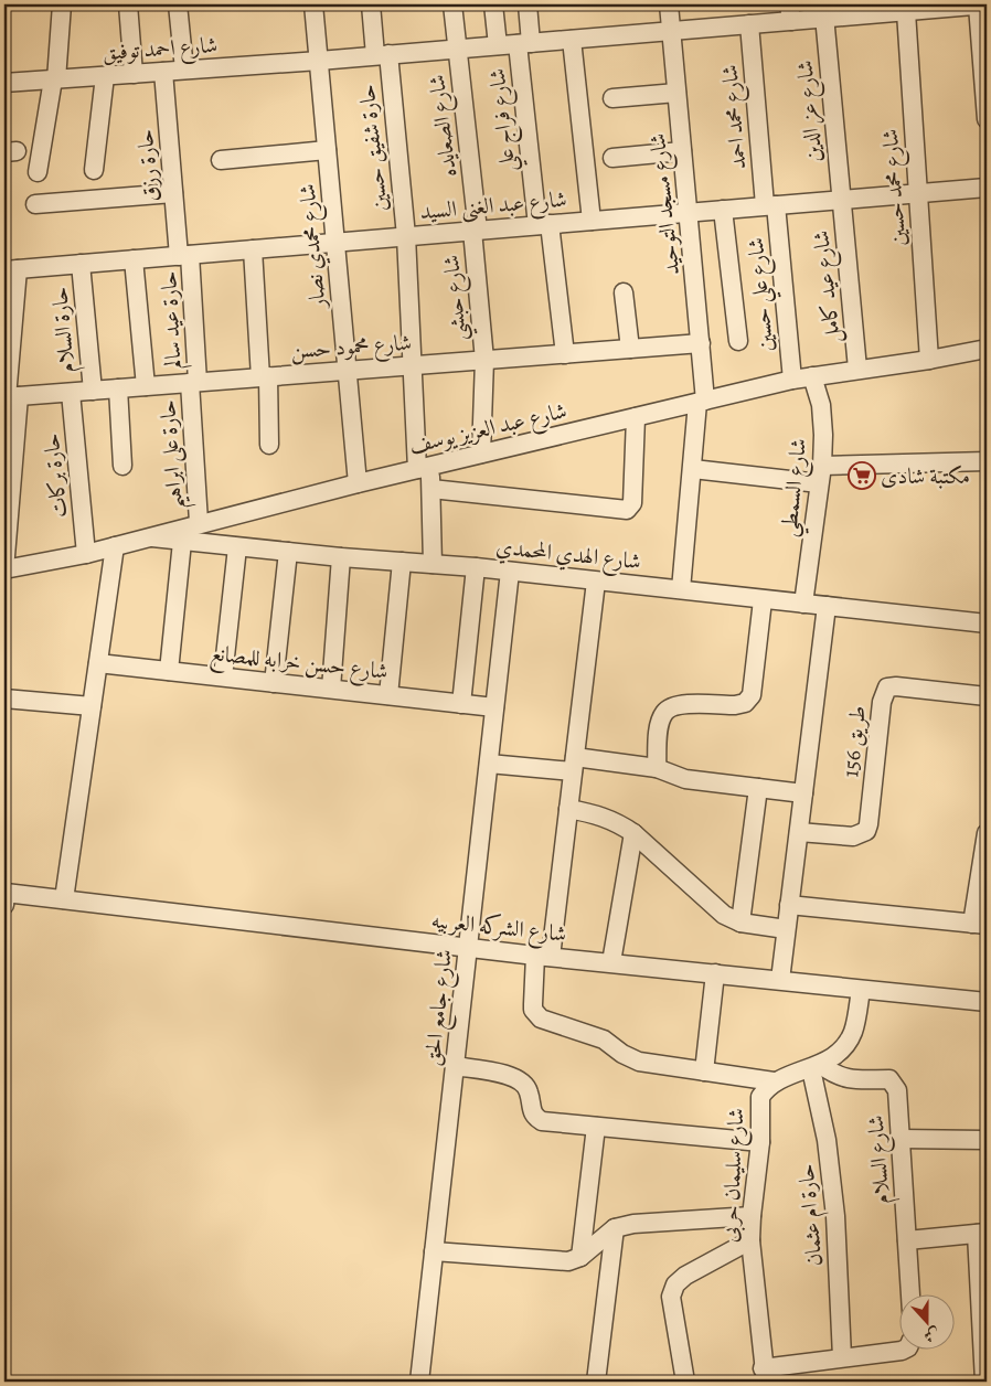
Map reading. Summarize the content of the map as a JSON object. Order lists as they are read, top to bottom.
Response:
{
  "streets": {
    "street": [
      "شارع احمد توفيق",
      "شارع عز الدين",
      "شارع محمد احمد",
      "شارع فراج علي",
      "شارع الصعايده",
      "حارة شفيق حسين",
      "حارة رزق",
      "شارع محمد حسين",
      "شارع مسجد التوحيد",
      "شارع عبد الغنى السيد",
      "شارع محمدي نصار",
      "شارع عيد كامل",
      "شارع علي حسين",
      "شارع حبشي",
      "حارة عيد سالم",
      "حارة السلام",
      "شارع محمود حسن",
      "شارع عبد العزيز يوسف",
      "حارة على ابراهيم",
      "حارة بركات",
      "شارع السمطي",
      "شارع الهدي المحمدي",
      "شارع حسن خرابه للمصانع",
      "طريق 156",
      "شارع الشركه العربيه",
      "شارع جامع الحق",
      "شارع السلام",
      "شارع سليمان حربى",
      "حارة ام عثمان"
    ]
  },
  "crossings": [
    ["شارع احمد توفيق", "شارع عز الدين"],
    ["شارع احمد توفيق", "شارع محمد احمد"],
    ["شارع احمد توفيق", "شارع فراج علي"],
    ["شارع احمد توفيق", "شارع الصعايده"],
    ["شارع احمد توفيق", "حارة شفيق حسين"],
    ["شارع احمد توفيق", "حارة رزق"],
    ["شارع احمد توفيق", "شارع محمد حسين"],
    ["شارع احمد توفيق", "شارع مسجد التوحيد"],
    ["شارع احمد توفيق", "شارع محمدي نصار"],
    ["شارع عز الدين", "شارع عبد الغنى السيد"],
    ["شارع عز الدين", "شارع عيد كامل"],
    ["شارع محمد احمد", "شارع عبد الغنى السيد"],
    ["شارع محمد احمد", "شارع علي حسين"],
    ["شارع فراج علي", "شارع عبد الغنى السيد"],
    ["شارع فراج علي", "شارع محمود حسن"],
    ["شارع الصعايده", "شارع عبد الغنى السيد"],
    ["شارع الصعايده", "شارع حبشي"],
    ["حارة شفيق حسين", "شارع عبد الغنى السيد"],
    ["حارة شفيق حسين", "شارع محمود حسن"],
    ["حارة شفيق حسين", "شارع عبد العزيز يوسف"],
    ["حارة شفيق حسين", "شارع الهدي المحمدي"],
    ["حارة رزق", "شارع عبد الغنى السيد"],
    ["حارة رزق", "حارة عيد سالم"],
    ["شارع محمد حسين", "شارع عبد الغنى السيد"],
    ["شارع محمد حسين", "شارع عبد العزيز يوسف"],
    ["شارع مسجد التوحيد", "شارع عبد الغنى السيد"],
    ["شارع مسجد التوحيد", "شارع محمود حسن"],
    ["شارع مسجد التوحيد", "شارع عبد العزيز يوسف"],
    ["شارع مسجد التوحيد", "شارع الهدي المحمدي"],
    ["شارع عبد الغنى السيد", "شارع محمدي نصار"],
    ["شارع عبد الغنى السيد", "شارع عيد كامل"],
    ["شارع عبد الغنى السيد", "شارع علي حسين"],
    ["شارع عبد الغنى السيد", "شارع حبشي"],
    ["شارع عبد الغنى السيد", "حارة عيد سالم"],
    ["شارع عبد الغنى السيد", "حارة السلام"],
    ["شارع محمدي نصار", "شارع محمود حسن"],
    ["شارع محمدي نصار", "شارع عبد العزيز يوسف"],
    ["شارع عيد كامل", "شارع عبد العزيز يوسف"],
    ["شارع علي حسين", "شارع عبد العزيز يوسف"],
    ["شارع حبشي", "شارع محمود حسن"],
    ["شارع حبشي", "شارع عبد العزيز يوسف"],
    ["حارة عيد سالم", "شارع محمود حسن"],
    ["حارة عيد سالم", "حارة على ابراهيم"],
    ["حارة السلام", "شارع محمود حسن"],
    ["شارع محمود حسن", "حارة على ابراهيم"],
    ["شارع محمود حسن", "حارة بركات"],
    ["شارع عبد العزيز يوسف", "حارة على ابراهيم"],
    ["شارع عبد العزيز يوسف", "حارة بركات"],
    ["شارع عبد العزيز يوسف", "شارع السمطي"],
    ["شارع عبد العزيز يوسف", "شارع الهدي المحمدي"],
    ["شارع السمطي", "شارع الهدي المحمدي"],
    ["شارع الهدي المحمدي", "شارع جامع الحق"],
    ["شارع حسن خرابه للمصانع", "شارع جامع الحق"],
    ["شارع الشركه العربيه", "شارع جامع الحق"],
    ["شارع السلام", "حارة ام عثمان"]
  ],
  "places": {
    "supermarket": ["مكتبة شادى"]
  },
  "north": "bottom"
}
